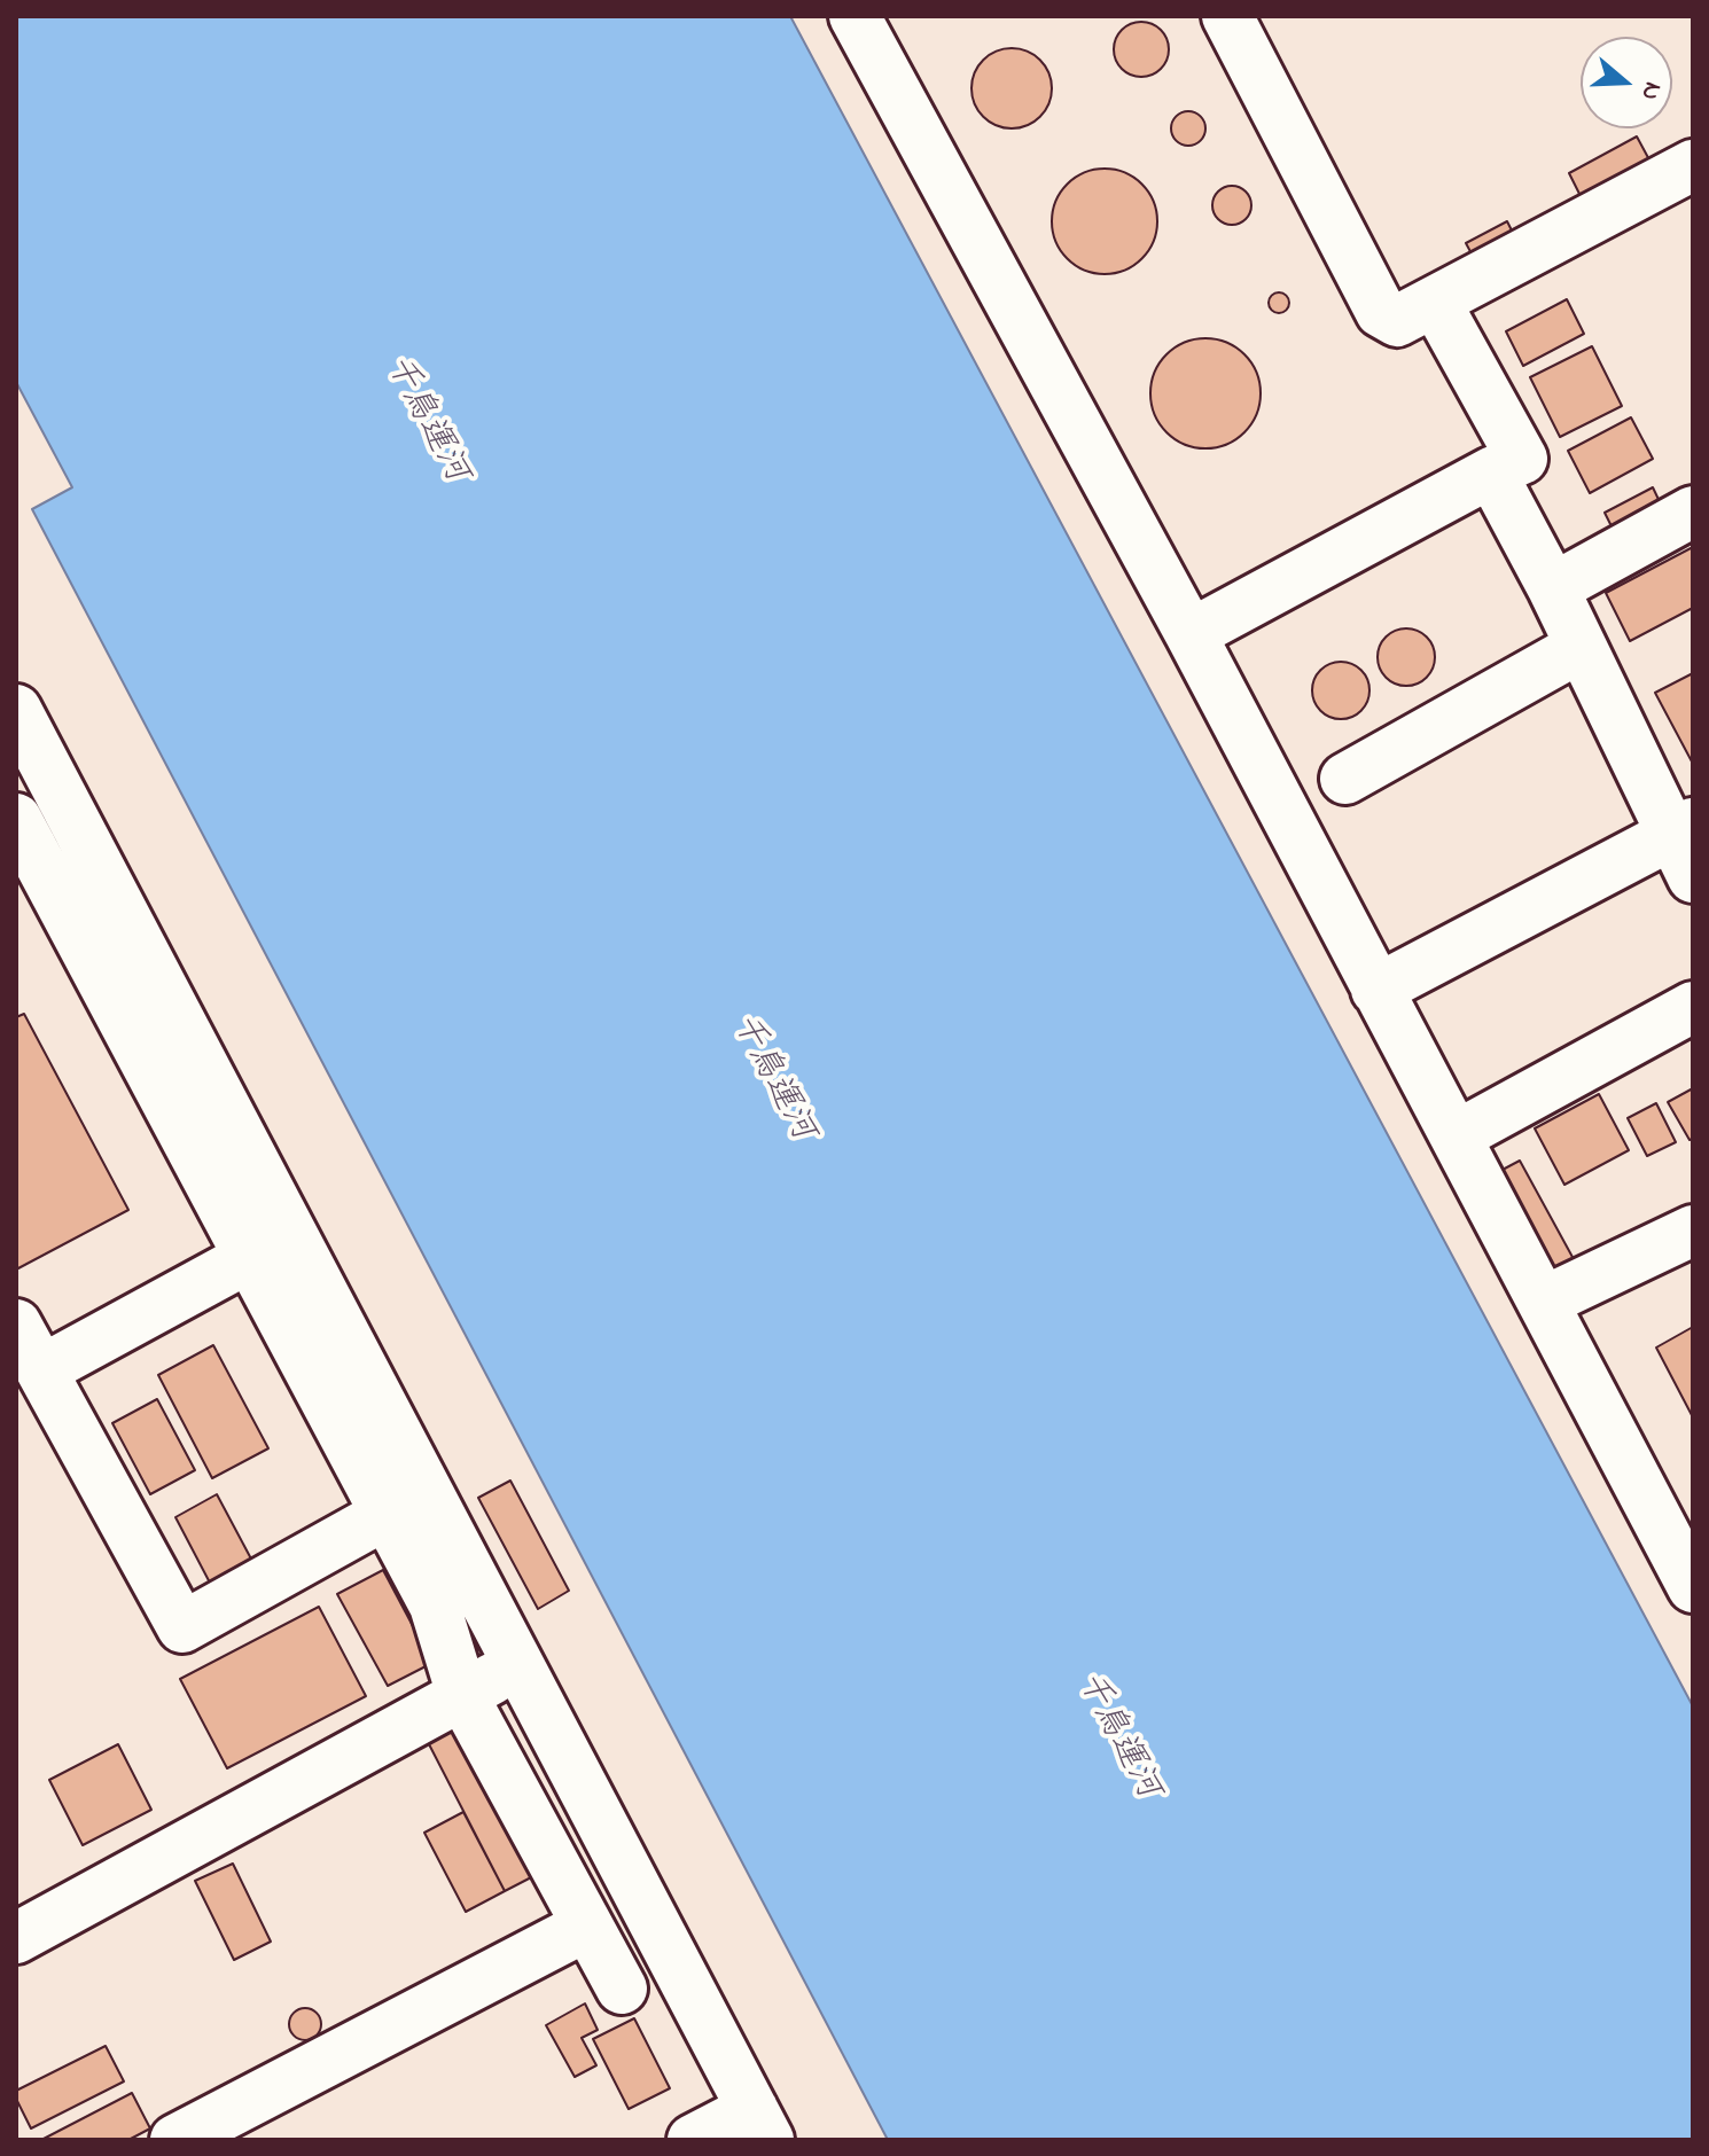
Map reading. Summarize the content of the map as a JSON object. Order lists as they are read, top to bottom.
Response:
{
  "water": ["千鳥運河"],
  "north": "right"
}
